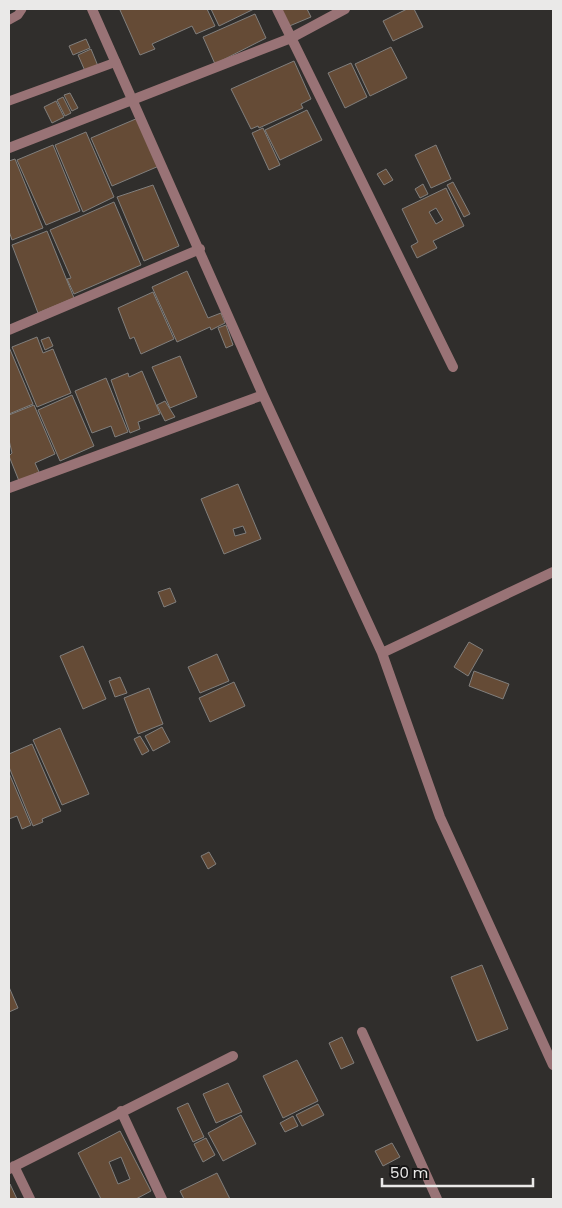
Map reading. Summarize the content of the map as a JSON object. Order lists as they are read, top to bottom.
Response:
{
  "scale_bar": "50 m"
}
